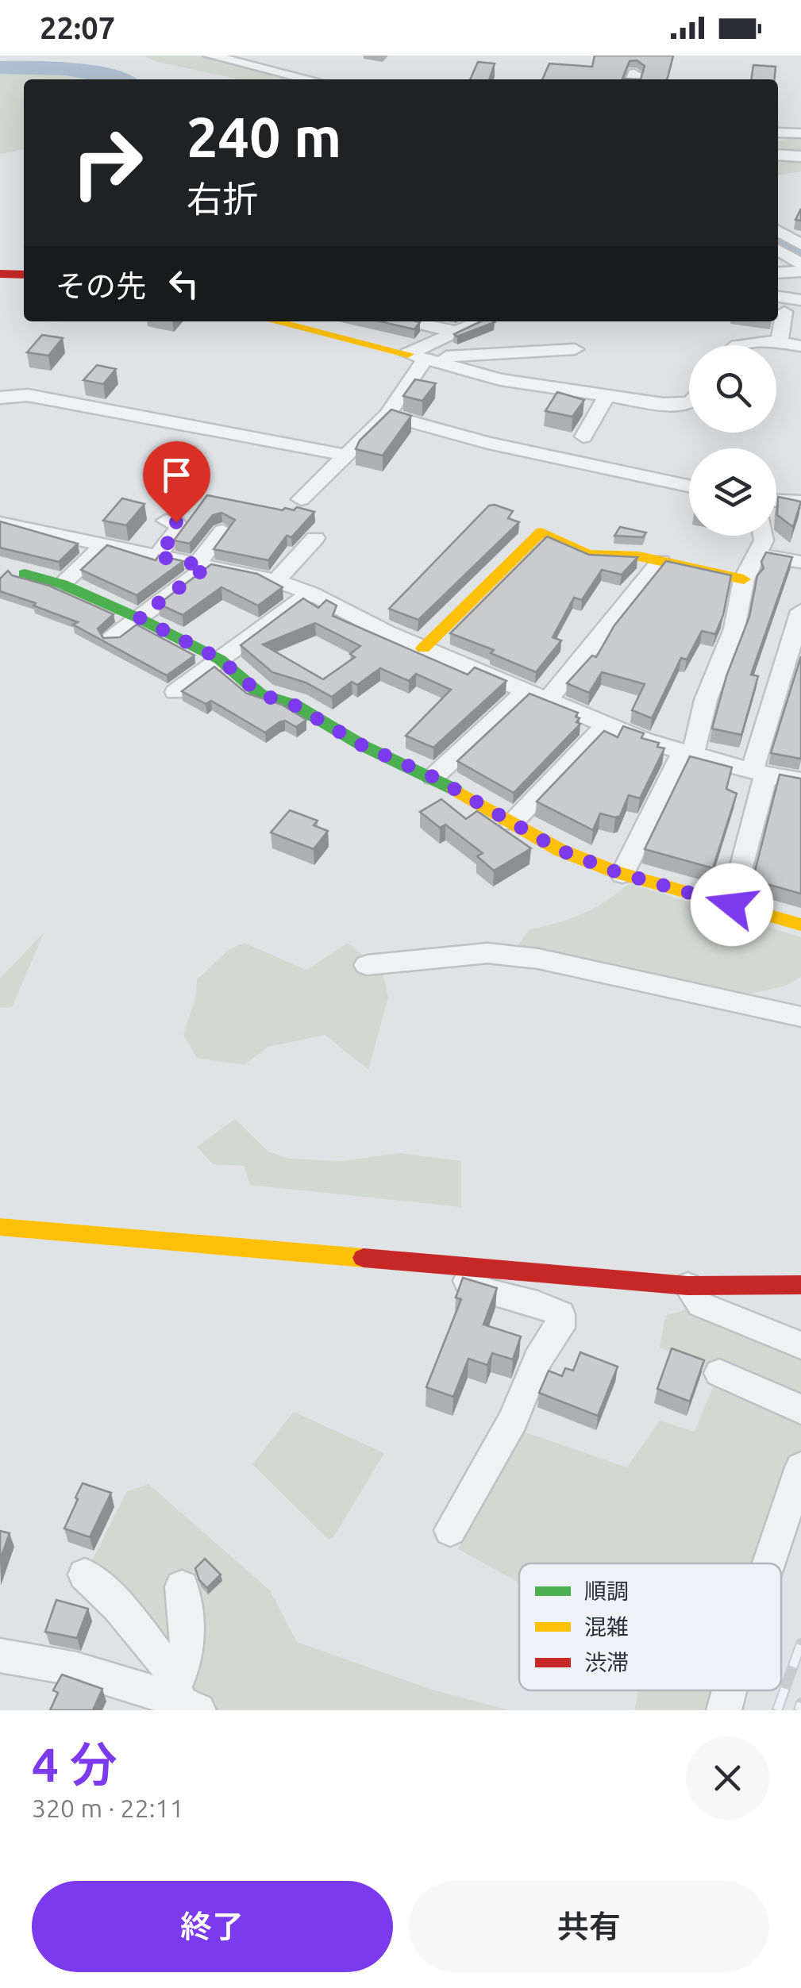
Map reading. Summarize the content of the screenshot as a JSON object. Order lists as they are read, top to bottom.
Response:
{
  "legend": ["順調", "混雑", "渋滞"],
  "page": {
    "status": "22:07",
    "turn": ["240 m", "右折"],
    "then": "その先",
    "heading": ["4 分", "320 m · 22:11"],
    "buttons": ["終了", "共有"]
  }
}
